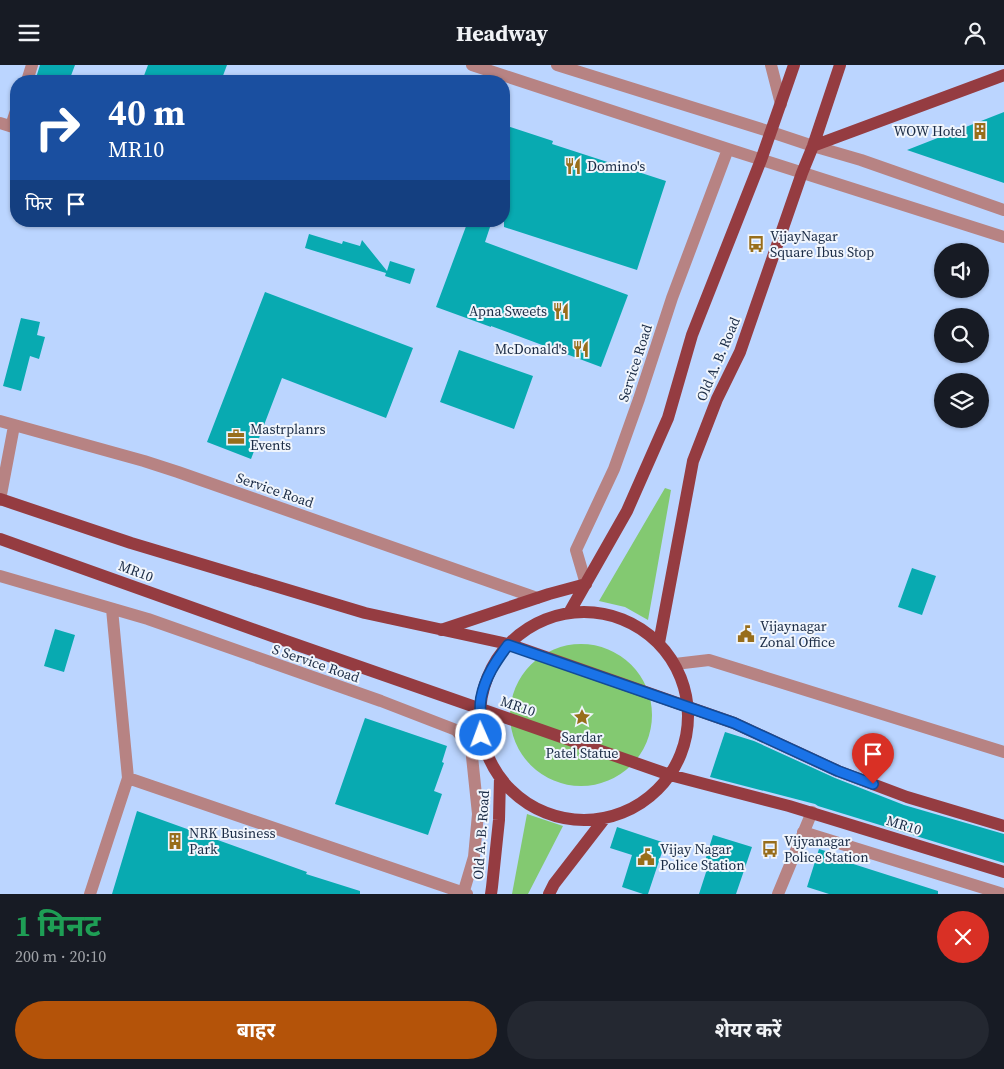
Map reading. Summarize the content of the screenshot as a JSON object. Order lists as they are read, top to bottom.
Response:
{
  "streets": {
    "main road": ["Old A. B. Road", "MR10"],
    "street": ["Service Road", "S Service Road"]
  },
  "crossings": [
    ["Old A. B. Road", "Service Road"]
  ],
  "places": {
    "building": ["WOW Hotel", "NRK Business Park"],
    "restaurant": ["Domino's", "Apna Sweets", "McDonald's"],
    "bus stop": ["VijayNagar Square Ibus Stop", "Vijyanagar Police Station"],
    "office": ["Mastrplanrs Events"],
    "public building": ["Vijaynagar Zonal Office", "Vijay Nagar Police Station"],
    "place": ["Sardar Patel Statue"]
  },
  "page": {
    "header": "Headway",
    "turn": ["40 m", "MR10"],
    "then": "फिर",
    "heading": ["1 मिनट", "200 m · 20:10"],
    "buttons": ["बाहर", "शेयर करें"]
  }
}
